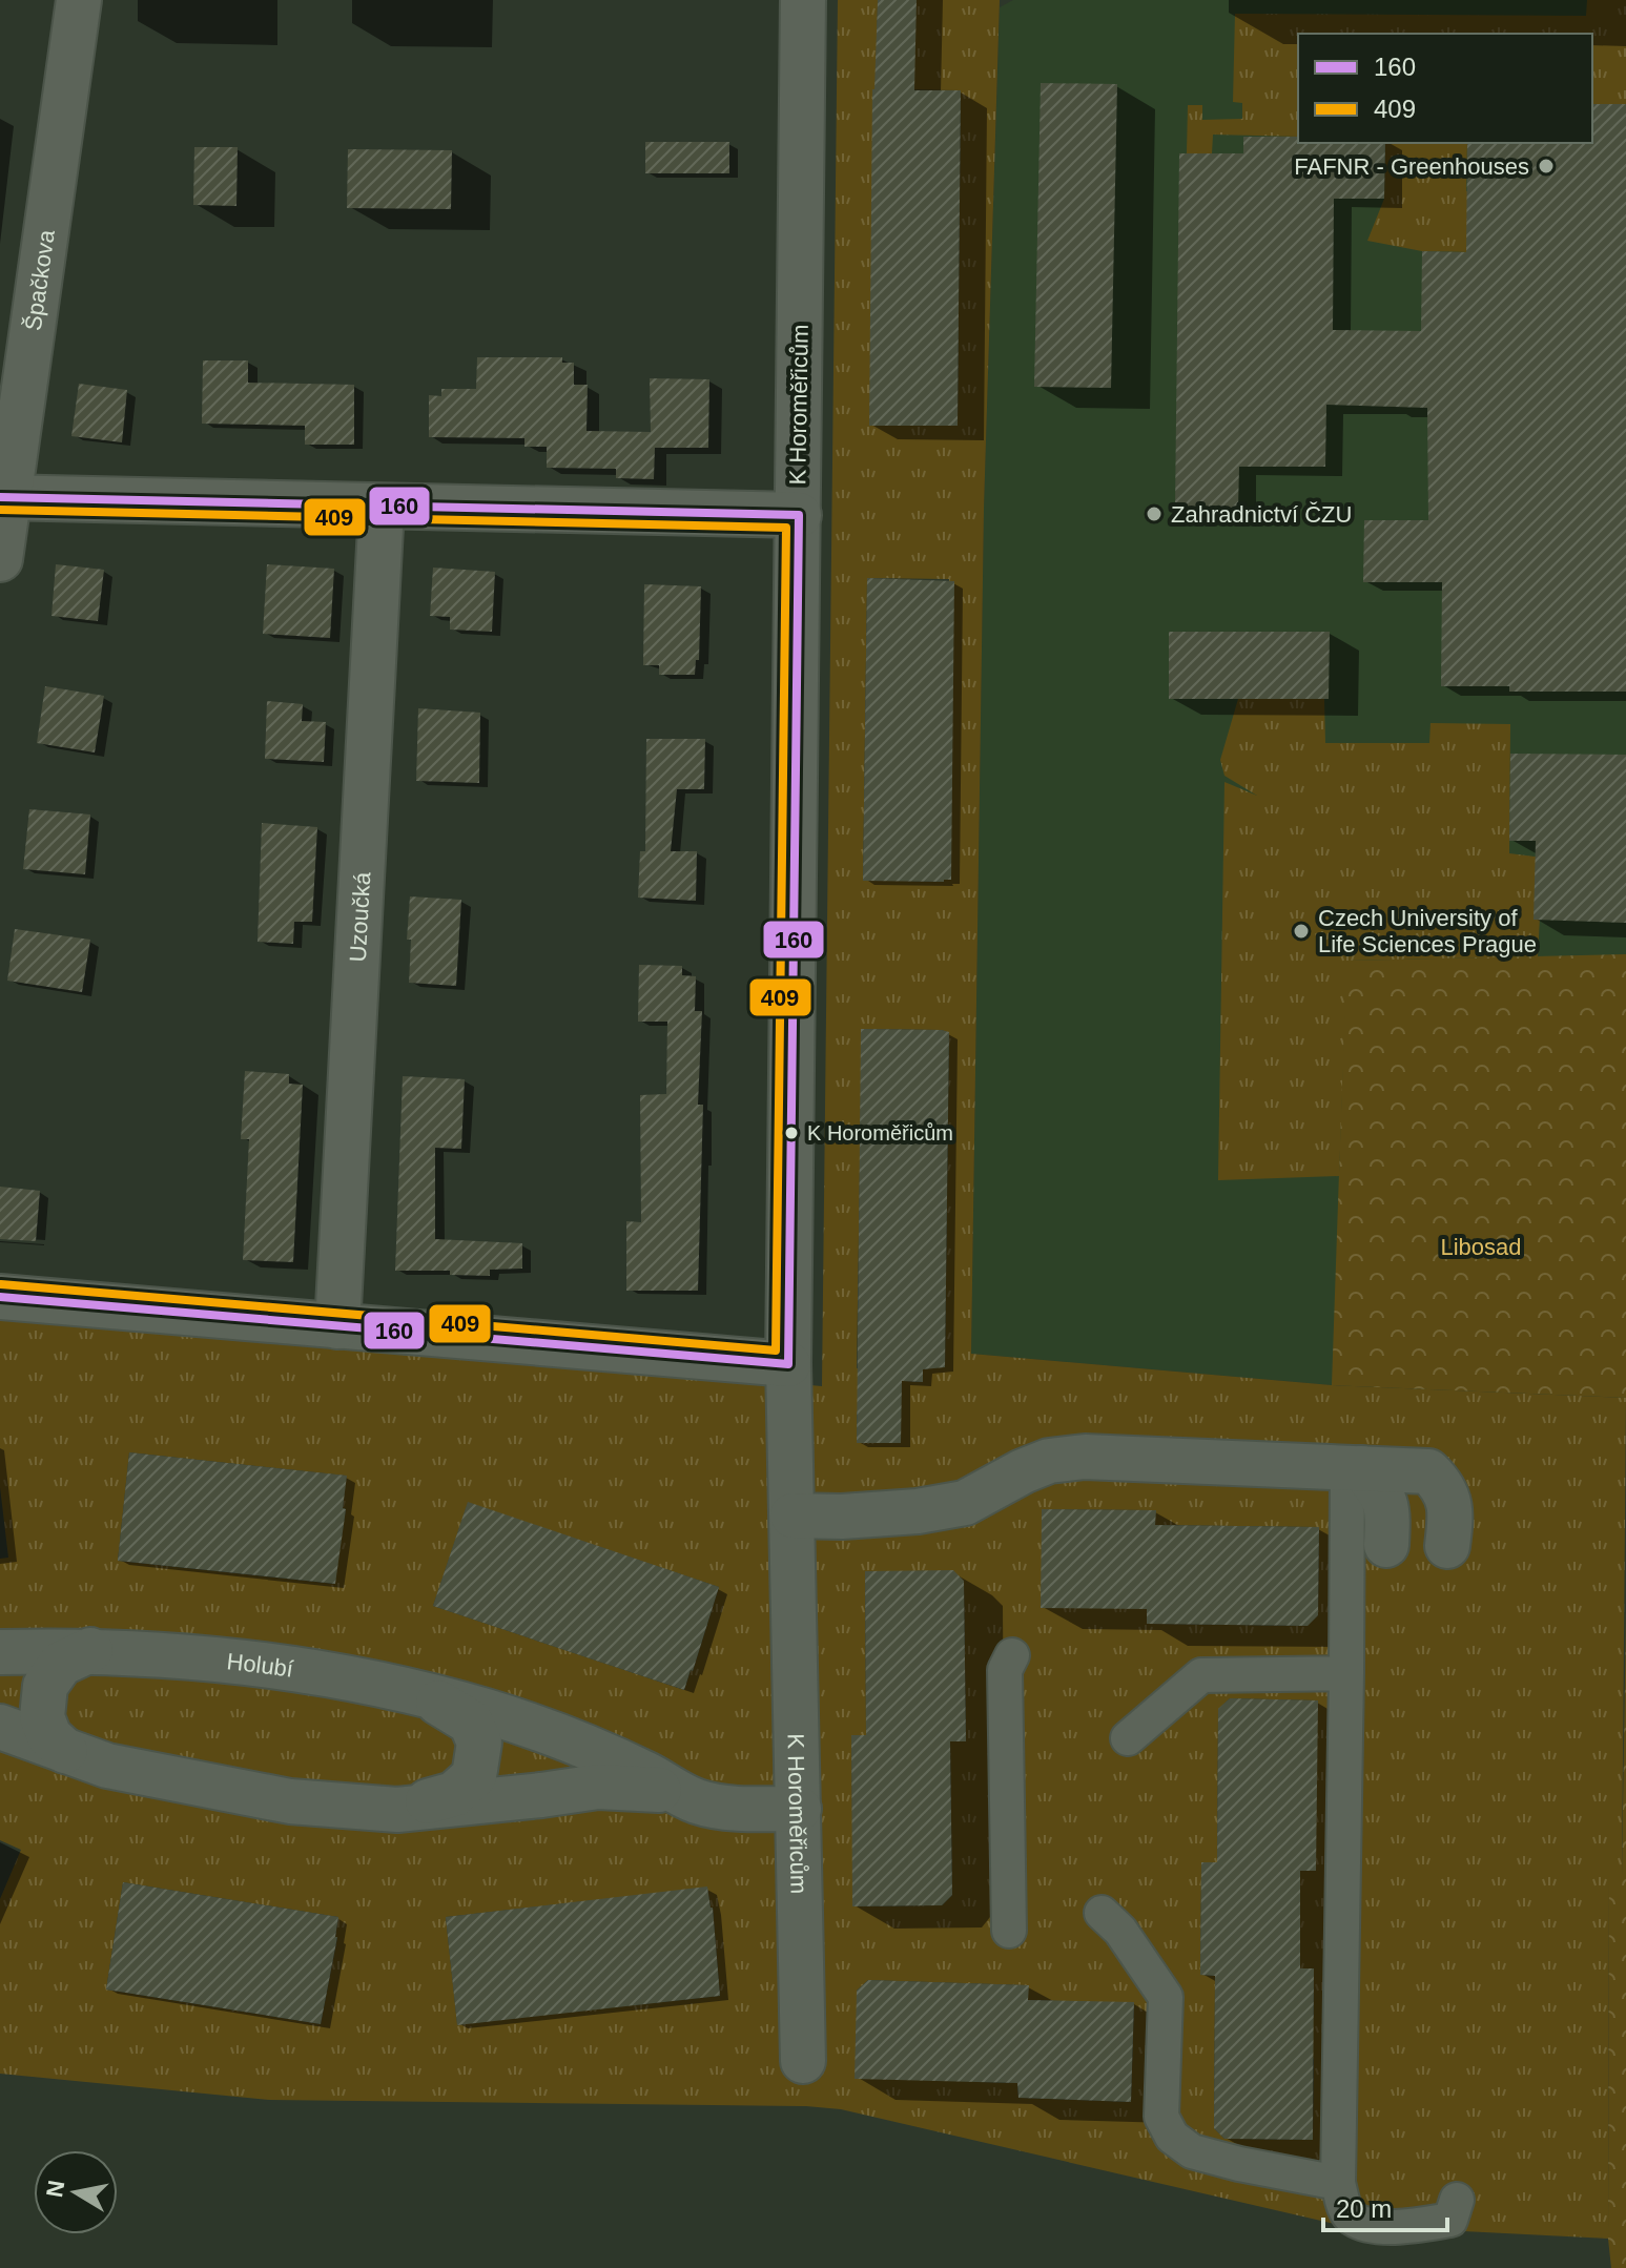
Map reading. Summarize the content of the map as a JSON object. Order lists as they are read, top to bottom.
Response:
{
  "streets": {
    "street": [
      "Špačkova",
      "K Horoměřicům",
      "Uzoučká",
      "Holubí"
    ]
  },
  "crossings": [
    ["K Horoměřicům", "Holubí"]
  ],
  "parks": ["Libosad"],
  "places": [
    "FAFNR - Greenhouses",
    "Zahradnictví ČZU",
    "Czech University of Life Sciences Prague",
    "K Horoměřicům"
  ],
  "lines": ["transit line 160", "transit line 409"],
  "legend": ["160", "409"],
  "scale_bar": "20 m",
  "north": "left"
}
